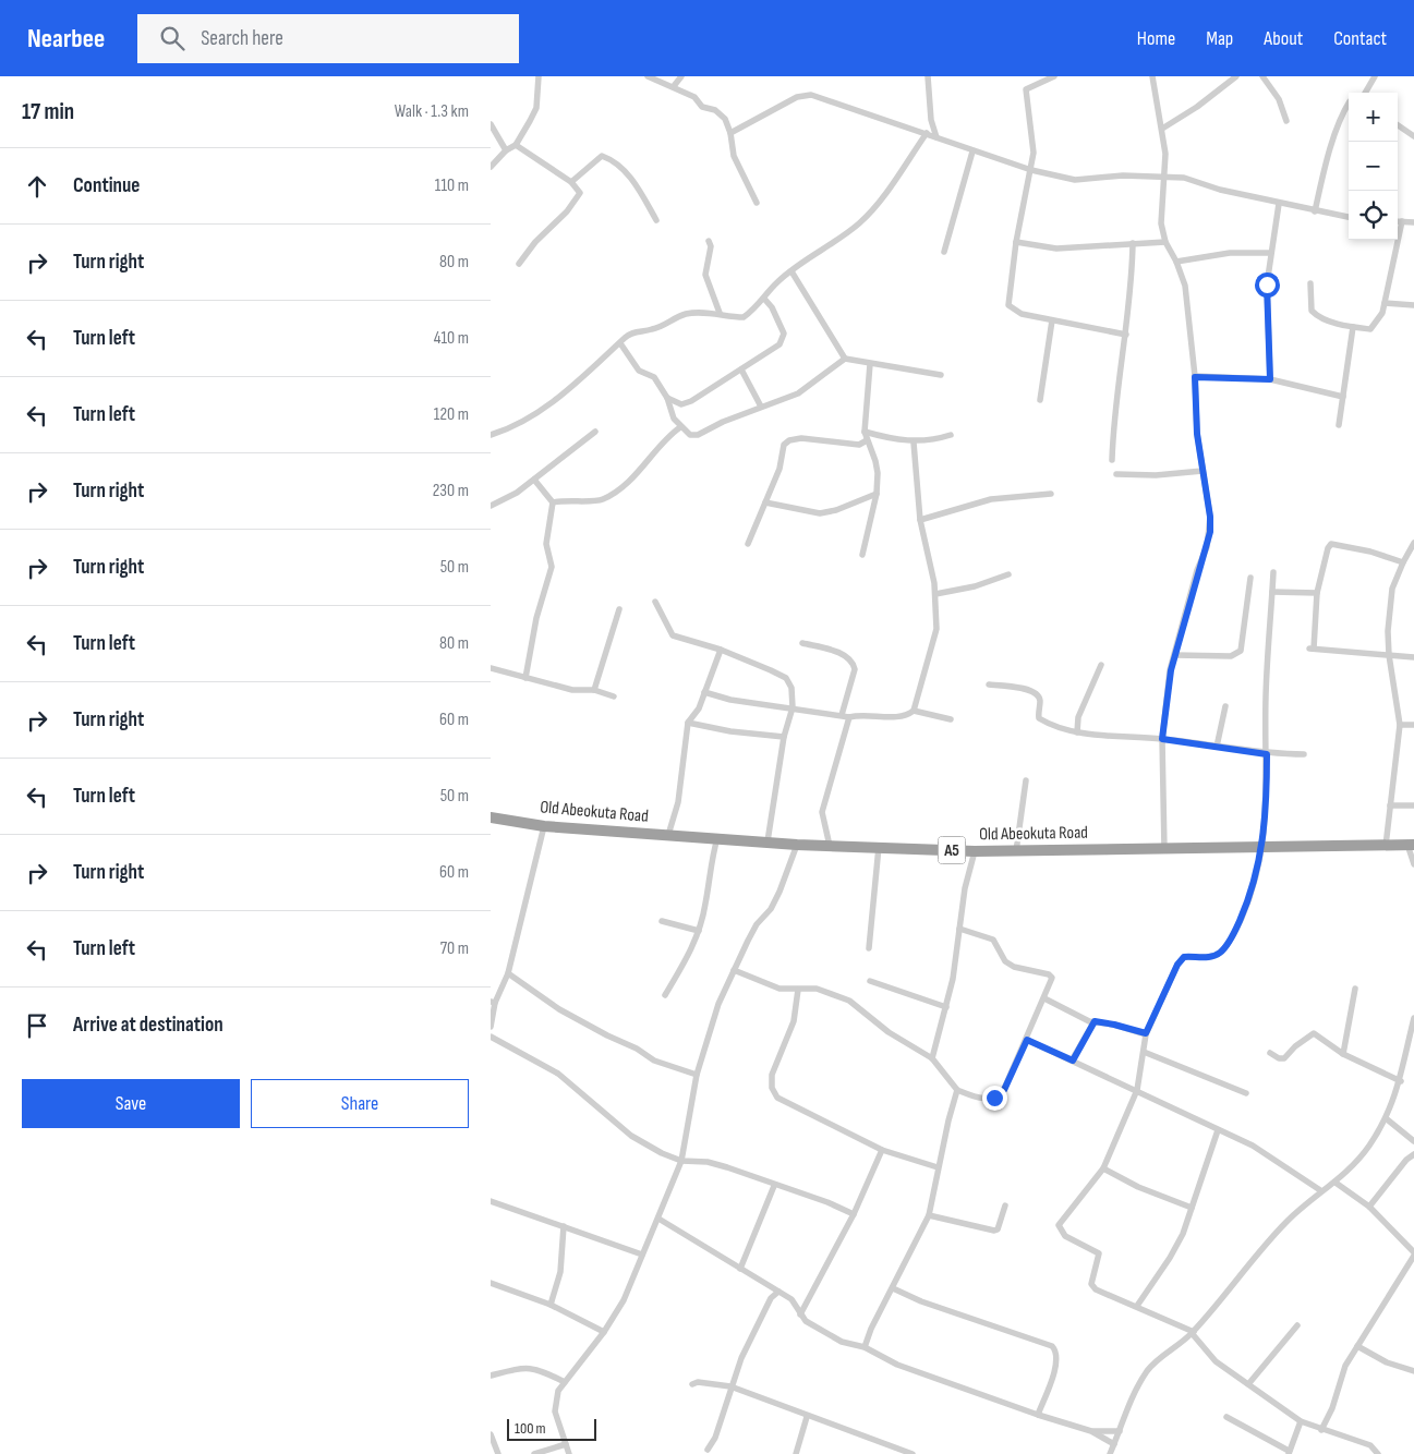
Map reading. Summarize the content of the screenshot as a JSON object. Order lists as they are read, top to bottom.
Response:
{
  "streets": {
    "highway": ["Old Abeokuta Road", "A5"]
  },
  "scale_bar": "100 m",
  "page": {
    "header": "Nearbee",
    "search": "Search here",
    "nav": [
      "Home",
      "Map",
      "About",
      "Contact"
    ],
    "heading": ["17 min", "Walk · 1.3 km"],
    "map_buttons": ["+", "−"],
    "list": [
      ["Continue", "110 m"],
      ["Turn right", "80 m"],
      ["Turn left", "410 m"],
      ["Turn left", "120 m"],
      ["Turn right", "230 m"],
      ["Turn right", "50 m"],
      ["Turn left", "80 m"],
      ["Turn right", "60 m"],
      ["Turn left", "50 m"],
      ["Turn right", "60 m"],
      ["Turn left", "70 m"],
      "Arrive at destination"
    ],
    "buttons": ["Save", "Share"],
    "scale": "100 m"
  }
}
